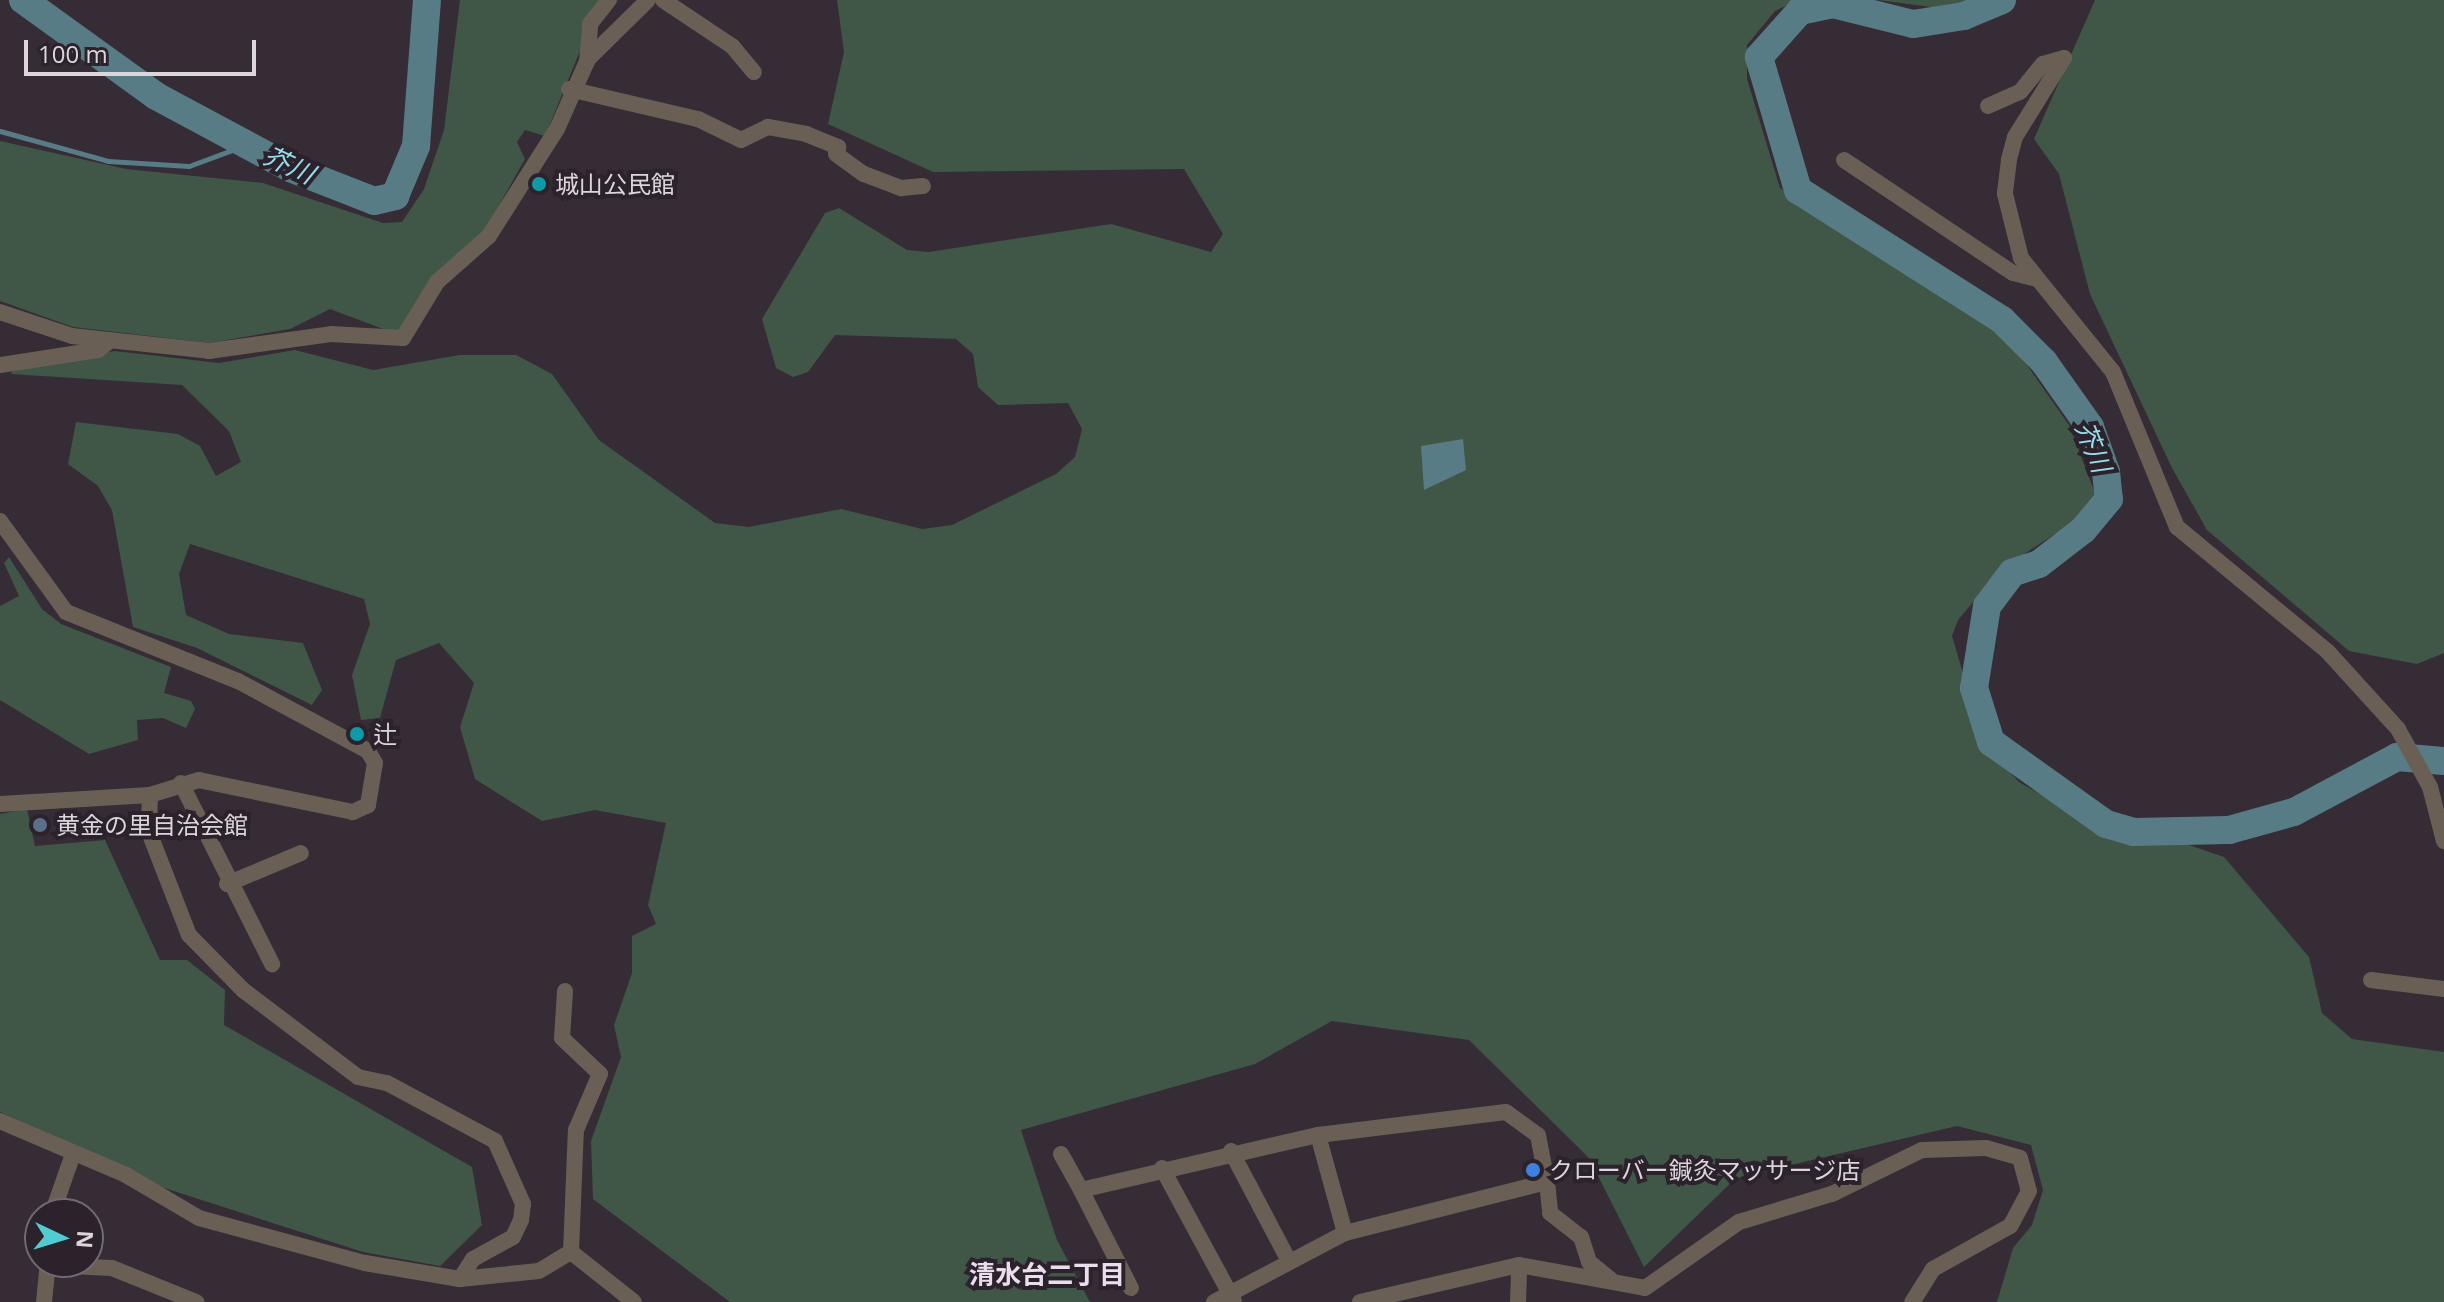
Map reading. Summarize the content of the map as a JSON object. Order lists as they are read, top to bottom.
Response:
{
  "districts": ["清水台二丁目"],
  "water": ["芥川"],
  "places": [
    "城山公民館",
    "辻",
    "黄金の里自治会館",
    "クローバー鍼灸マッサージ店"
  ],
  "scale_bar": "100 m",
  "north": "right"
}
